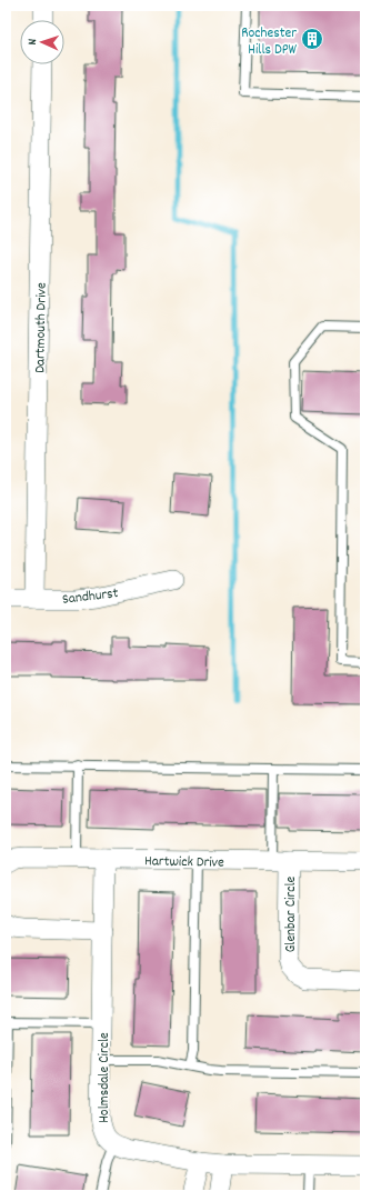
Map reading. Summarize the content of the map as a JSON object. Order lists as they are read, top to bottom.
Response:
{
  "streets": {
    "street": [
      "Dartmouth Drive",
      "Sandhurst",
      "Hartwick Drive",
      "Glenbar Circle",
      "Holmsdale Circle"
    ]
  },
  "crossings": [
    ["Dartmouth Drive", "Sandhurst"],
    ["Hartwick Drive", "Glenbar Circle"],
    ["Hartwick Drive", "Holmsdale Circle"]
  ],
  "places": {
    "building": ["Rochester Hills DPW"]
  },
  "north": "left"
}
